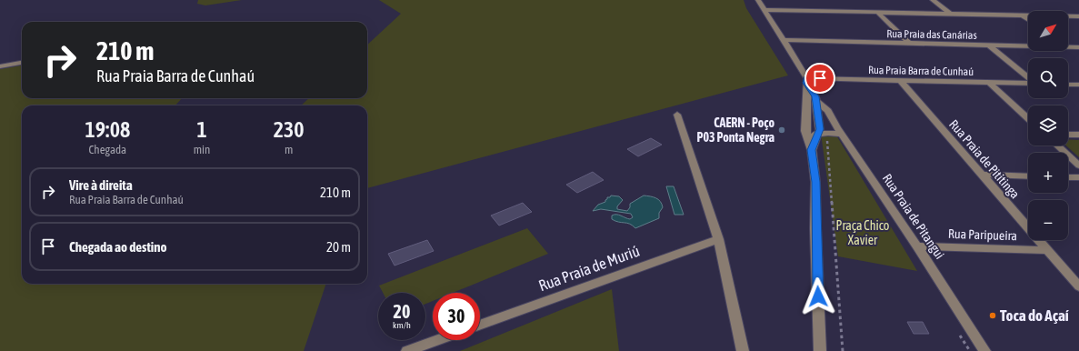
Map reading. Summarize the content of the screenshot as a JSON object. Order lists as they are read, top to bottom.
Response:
{
  "streets": {
    "street": [
      "Rua Praia das Canárias",
      "Rua Praia Barra de Cunhaú",
      "Rua Praia de Pititinga",
      "Rua Praia de Pitangui",
      "Rua Paripueira",
      "Rua Praia de Muriú"
    ]
  },
  "crossings": [
    ["Rua Praia Barra de Cunhaú", "Rua Praia de Pititinga"],
    ["Rua Praia de Pititinga", "Rua Paripueira"],
    ["Rua Praia de Pitangui", "Rua Paripueira"]
  ],
  "parks": ["Praça Chico Xavier"],
  "places": ["CAERN - Poço P03 Ponta Negra", "Toca do Açaí"],
  "north": "top right",
  "page": {
    "map_buttons": ["+", "−"],
    "turn": ["210 m", "Rua Praia Barra de Cunhaú"],
    "eta": [
      "19:08",
      "Chegada",
      "1",
      "min",
      "230",
      "m"
    ],
    "list": [
      {
        "name": "Vire à direita",
        "note": "Rua Praia Barra de Cunhaú",
        "value": "210 m"
      },
      {
        "name": "Chegada ao destino",
        "value": "20 m"
      }
    ],
    "speed": "20 km/h",
    "limit": "30"
  }
}
